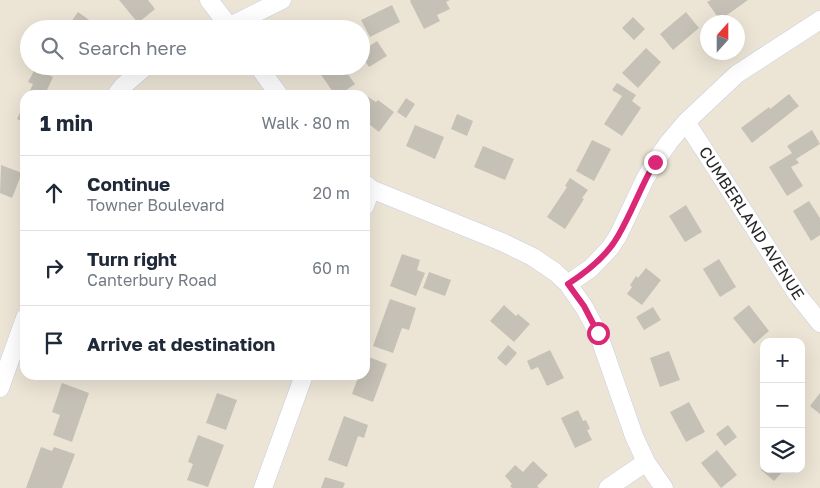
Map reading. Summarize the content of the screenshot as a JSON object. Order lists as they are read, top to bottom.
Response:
{
  "streets": {
    "street": ["CUMBERLAND AVENUE"]
  },
  "north": "top",
  "page": {
    "search": "Search here",
    "heading": ["1 min", "Walk · 80 m"],
    "list": [
      ["Continue", "Towner Boulevard", "20 m"],
      ["Turn right", "Canterbury Road", "60 m"],
      "Arrive at destination"
    ],
    "map_buttons": ["+", "−"]
  }
}
